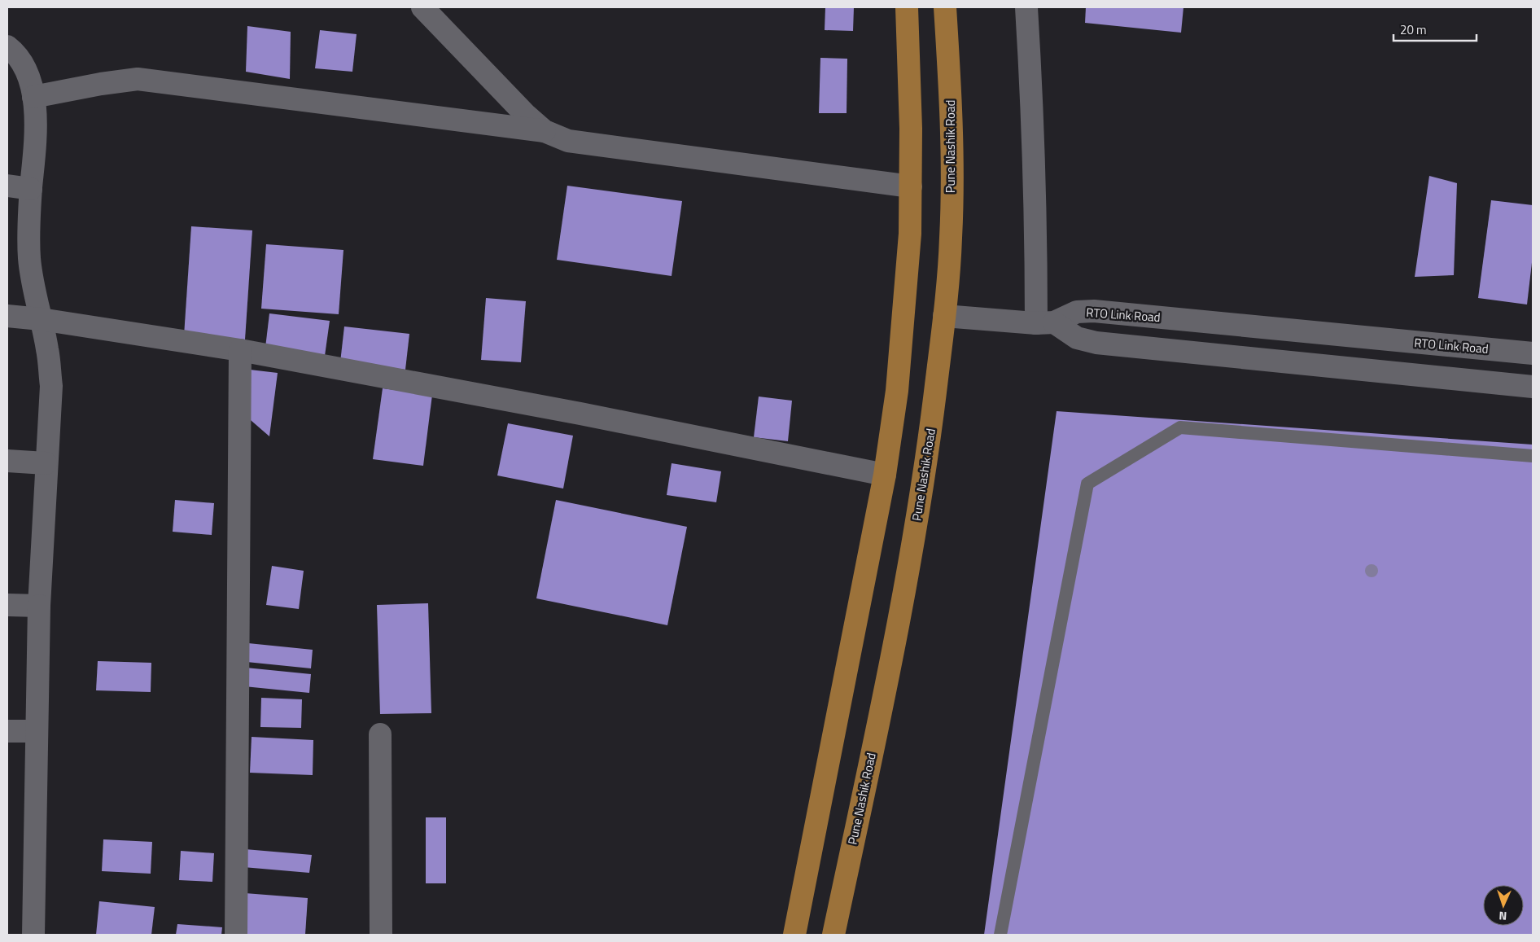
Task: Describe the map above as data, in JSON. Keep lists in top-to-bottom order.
{
  "streets": {
    "highway": ["Pune Nashik Road"],
    "street": ["RTO Link Road"]
  },
  "scale_bar": "20 m",
  "north": "bottom"
}
